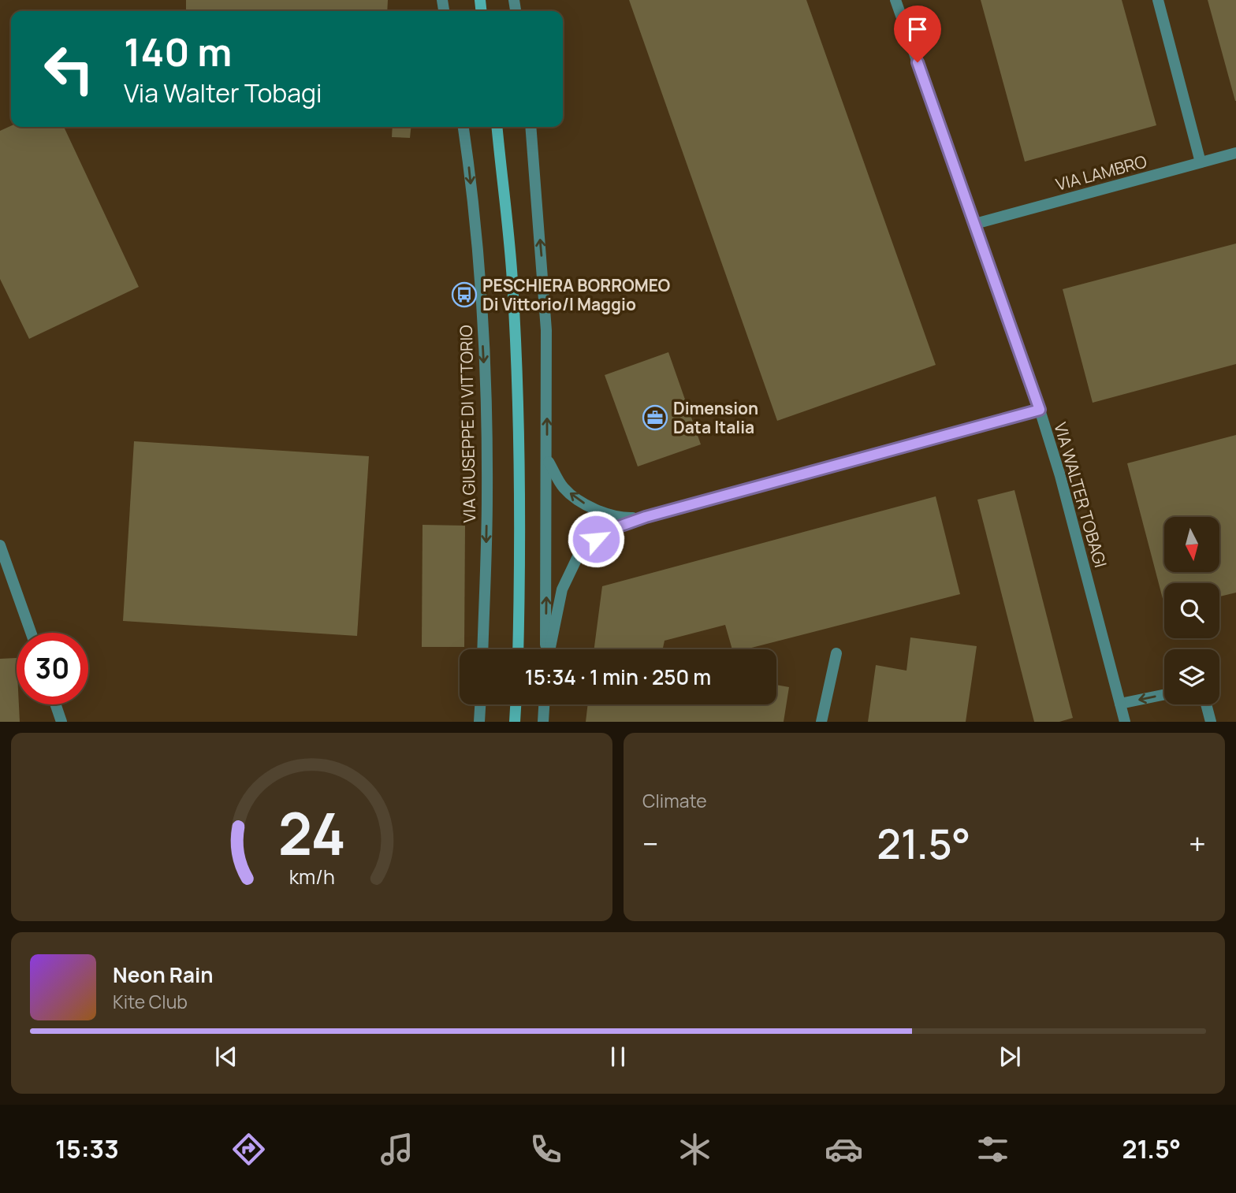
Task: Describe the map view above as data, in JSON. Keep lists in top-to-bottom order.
{
  "streets": {
    "street": ["VIA LAMBRO", "VIA GIUSEPPE DI VITTORIO", "VIA WALTER TOBAGI"]
  },
  "crossings": [
    ["VIA LAMBRO", "VIA WALTER TOBAGI"]
  ],
  "places": {
    "bus stop": ["PESCHIERA BORROMEO Di Vittorio/I Maggio"],
    "office": ["Dimension Data Italia"]
  },
  "north": "bottom",
  "page": {
    "turn": ["140 m", "Via Walter Tobagi"],
    "limit": "30",
    "trip": "15:34 · 1 min · 250 m",
    "tile": "Climate",
    "heat": ["−", "21.5°", "+"],
    "song": ["Neon Rain", "Kite Club"],
    "tabs": ["15:33", "21.5°"],
    "gauge": ["24", "km/h"]
  }
}
